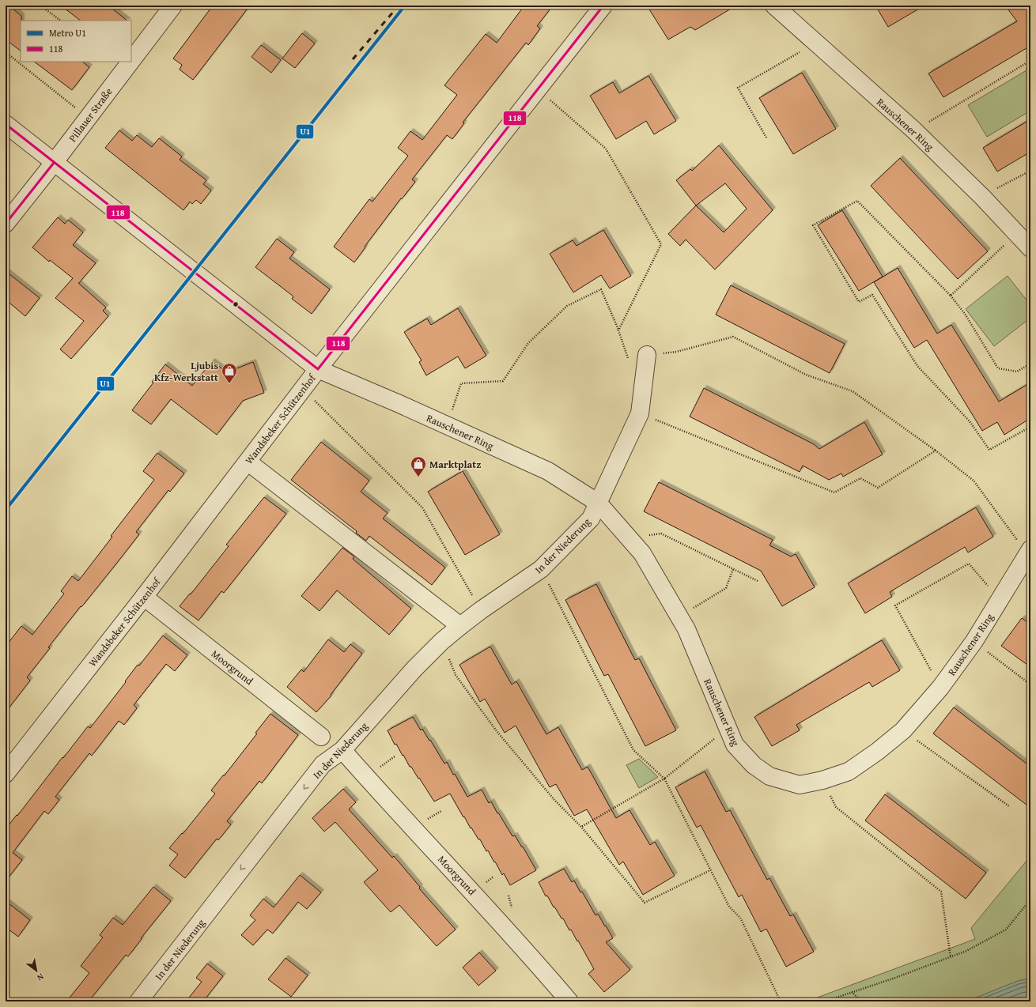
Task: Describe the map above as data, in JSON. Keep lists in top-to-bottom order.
{
  "streets": {
    "street": [
      "Pillauer Straße",
      "Rauschener Ring",
      "Wandsbeker Schützenhof",
      "In der Niederung",
      "Moorgrund"
    ]
  },
  "crossings": [
    ["Pillauer Straße", "Rauschener Ring"],
    ["Rauschener Ring", "Wandsbeker Schützenhof"],
    ["Rauschener Ring", "In der Niederung"],
    ["Wandsbeker Schützenhof", "Moorgrund"],
    ["In der Niederung", "Moorgrund"]
  ],
  "one_way": ["In der Niederung"],
  "places": {
    "shop": ["Ljubis Kfz-Werkstatt", "Marktplatz"]
  },
  "lines": ["metro line U1", "transit line 118"],
  "legend": ["Metro U1", "118"],
  "north": "bottom right"
}
